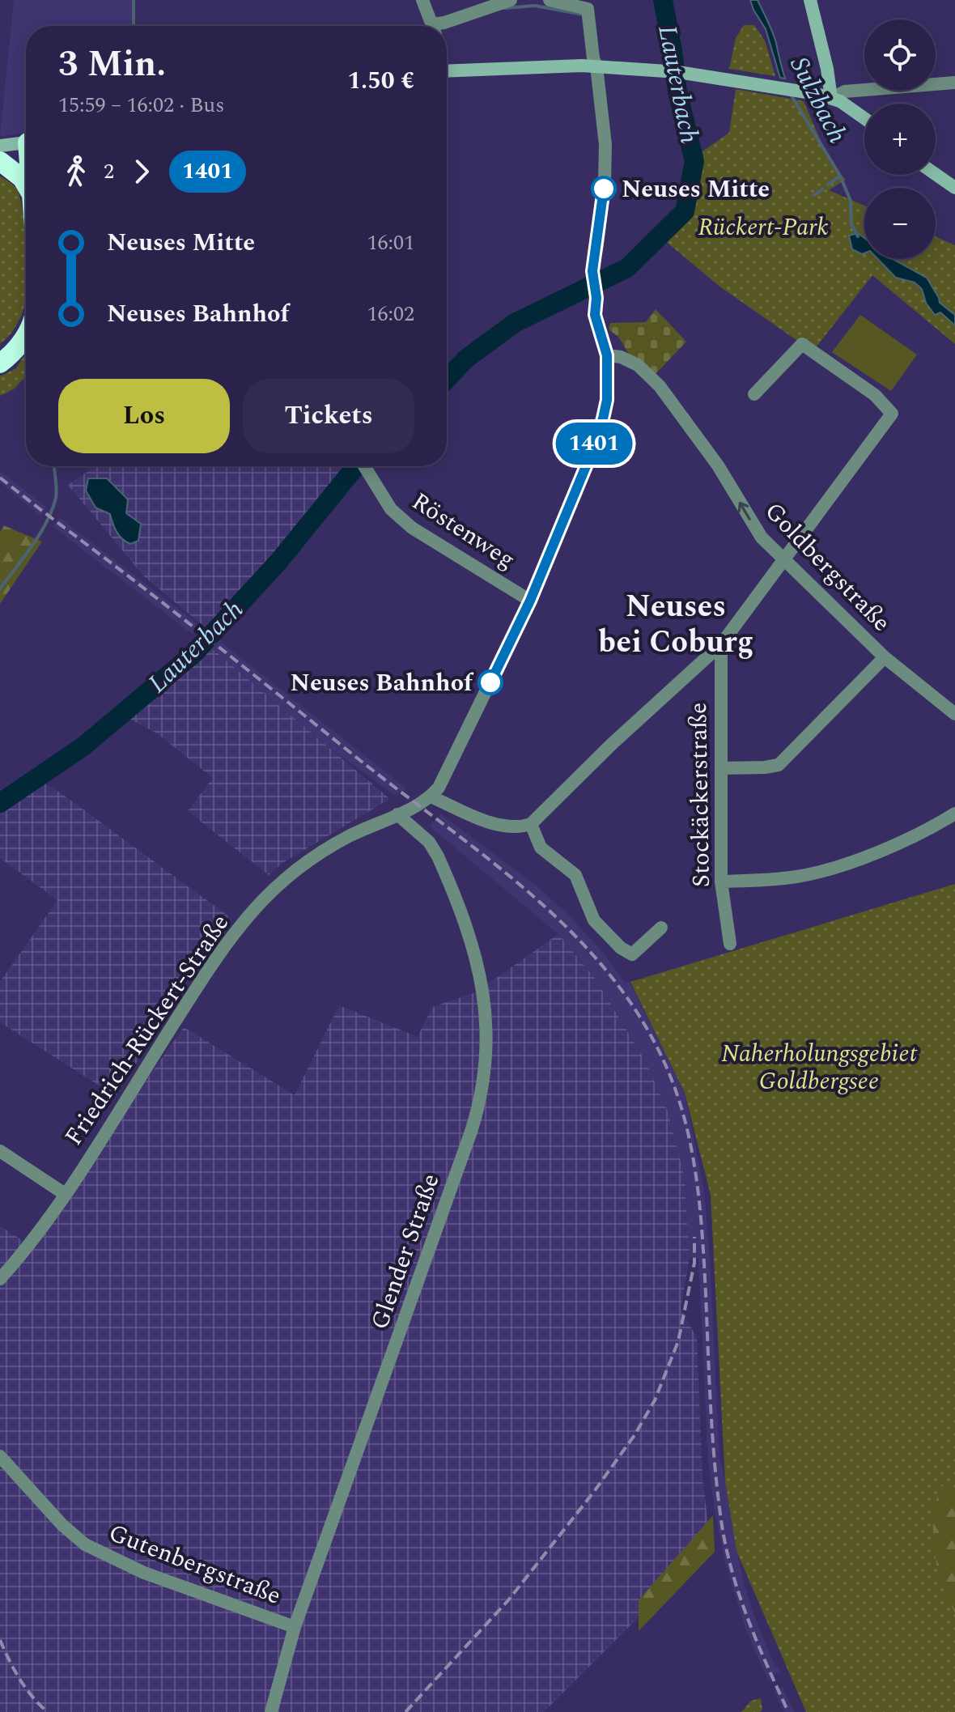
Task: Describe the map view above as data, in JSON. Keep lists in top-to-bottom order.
{
  "streets": {
    "street": [
      "Röstenweg",
      "Goldbergstraße",
      "Stockäckerstraße",
      "Friedrich-Rückert-Straße",
      "Glender Straße",
      "Gutenbergstraße"
    ]
  },
  "crossings": [
    ["Röstenweg", "Friedrich-Rückert-Straße"],
    ["Goldbergstraße", "Friedrich-Rückert-Straße"],
    ["Friedrich-Rückert-Straße", "Glender Straße"],
    ["Glender Straße", "Gutenbergstraße"]
  ],
  "one_way": ["Goldbergstraße"],
  "districts": ["Neuses bei Coburg"],
  "water": ["Lauterbach", "Sulzbach"],
  "parks": ["Rückert-Park", "Naherholungsgebiet Goldbergsee"],
  "places": ["Neuses Mitte", "Neuses Bahnhof"],
  "lines": ["bus line 1401"],
  "page": {
    "on_map": "1401",
    "map_buttons": ["+", "−"],
    "heading": ["3 Min.", "15:59 – 16:02 · Bus", "1.50 €"],
    "legs": ["2", "1401"],
    "list": [
      {
        "name": "Neuses Mitte",
        "value": "16:01"
      },
      {
        "name": "Neuses Bahnhof",
        "value": "16:02"
      }
    ],
    "buttons": ["Los", "Tickets"]
  }
}
